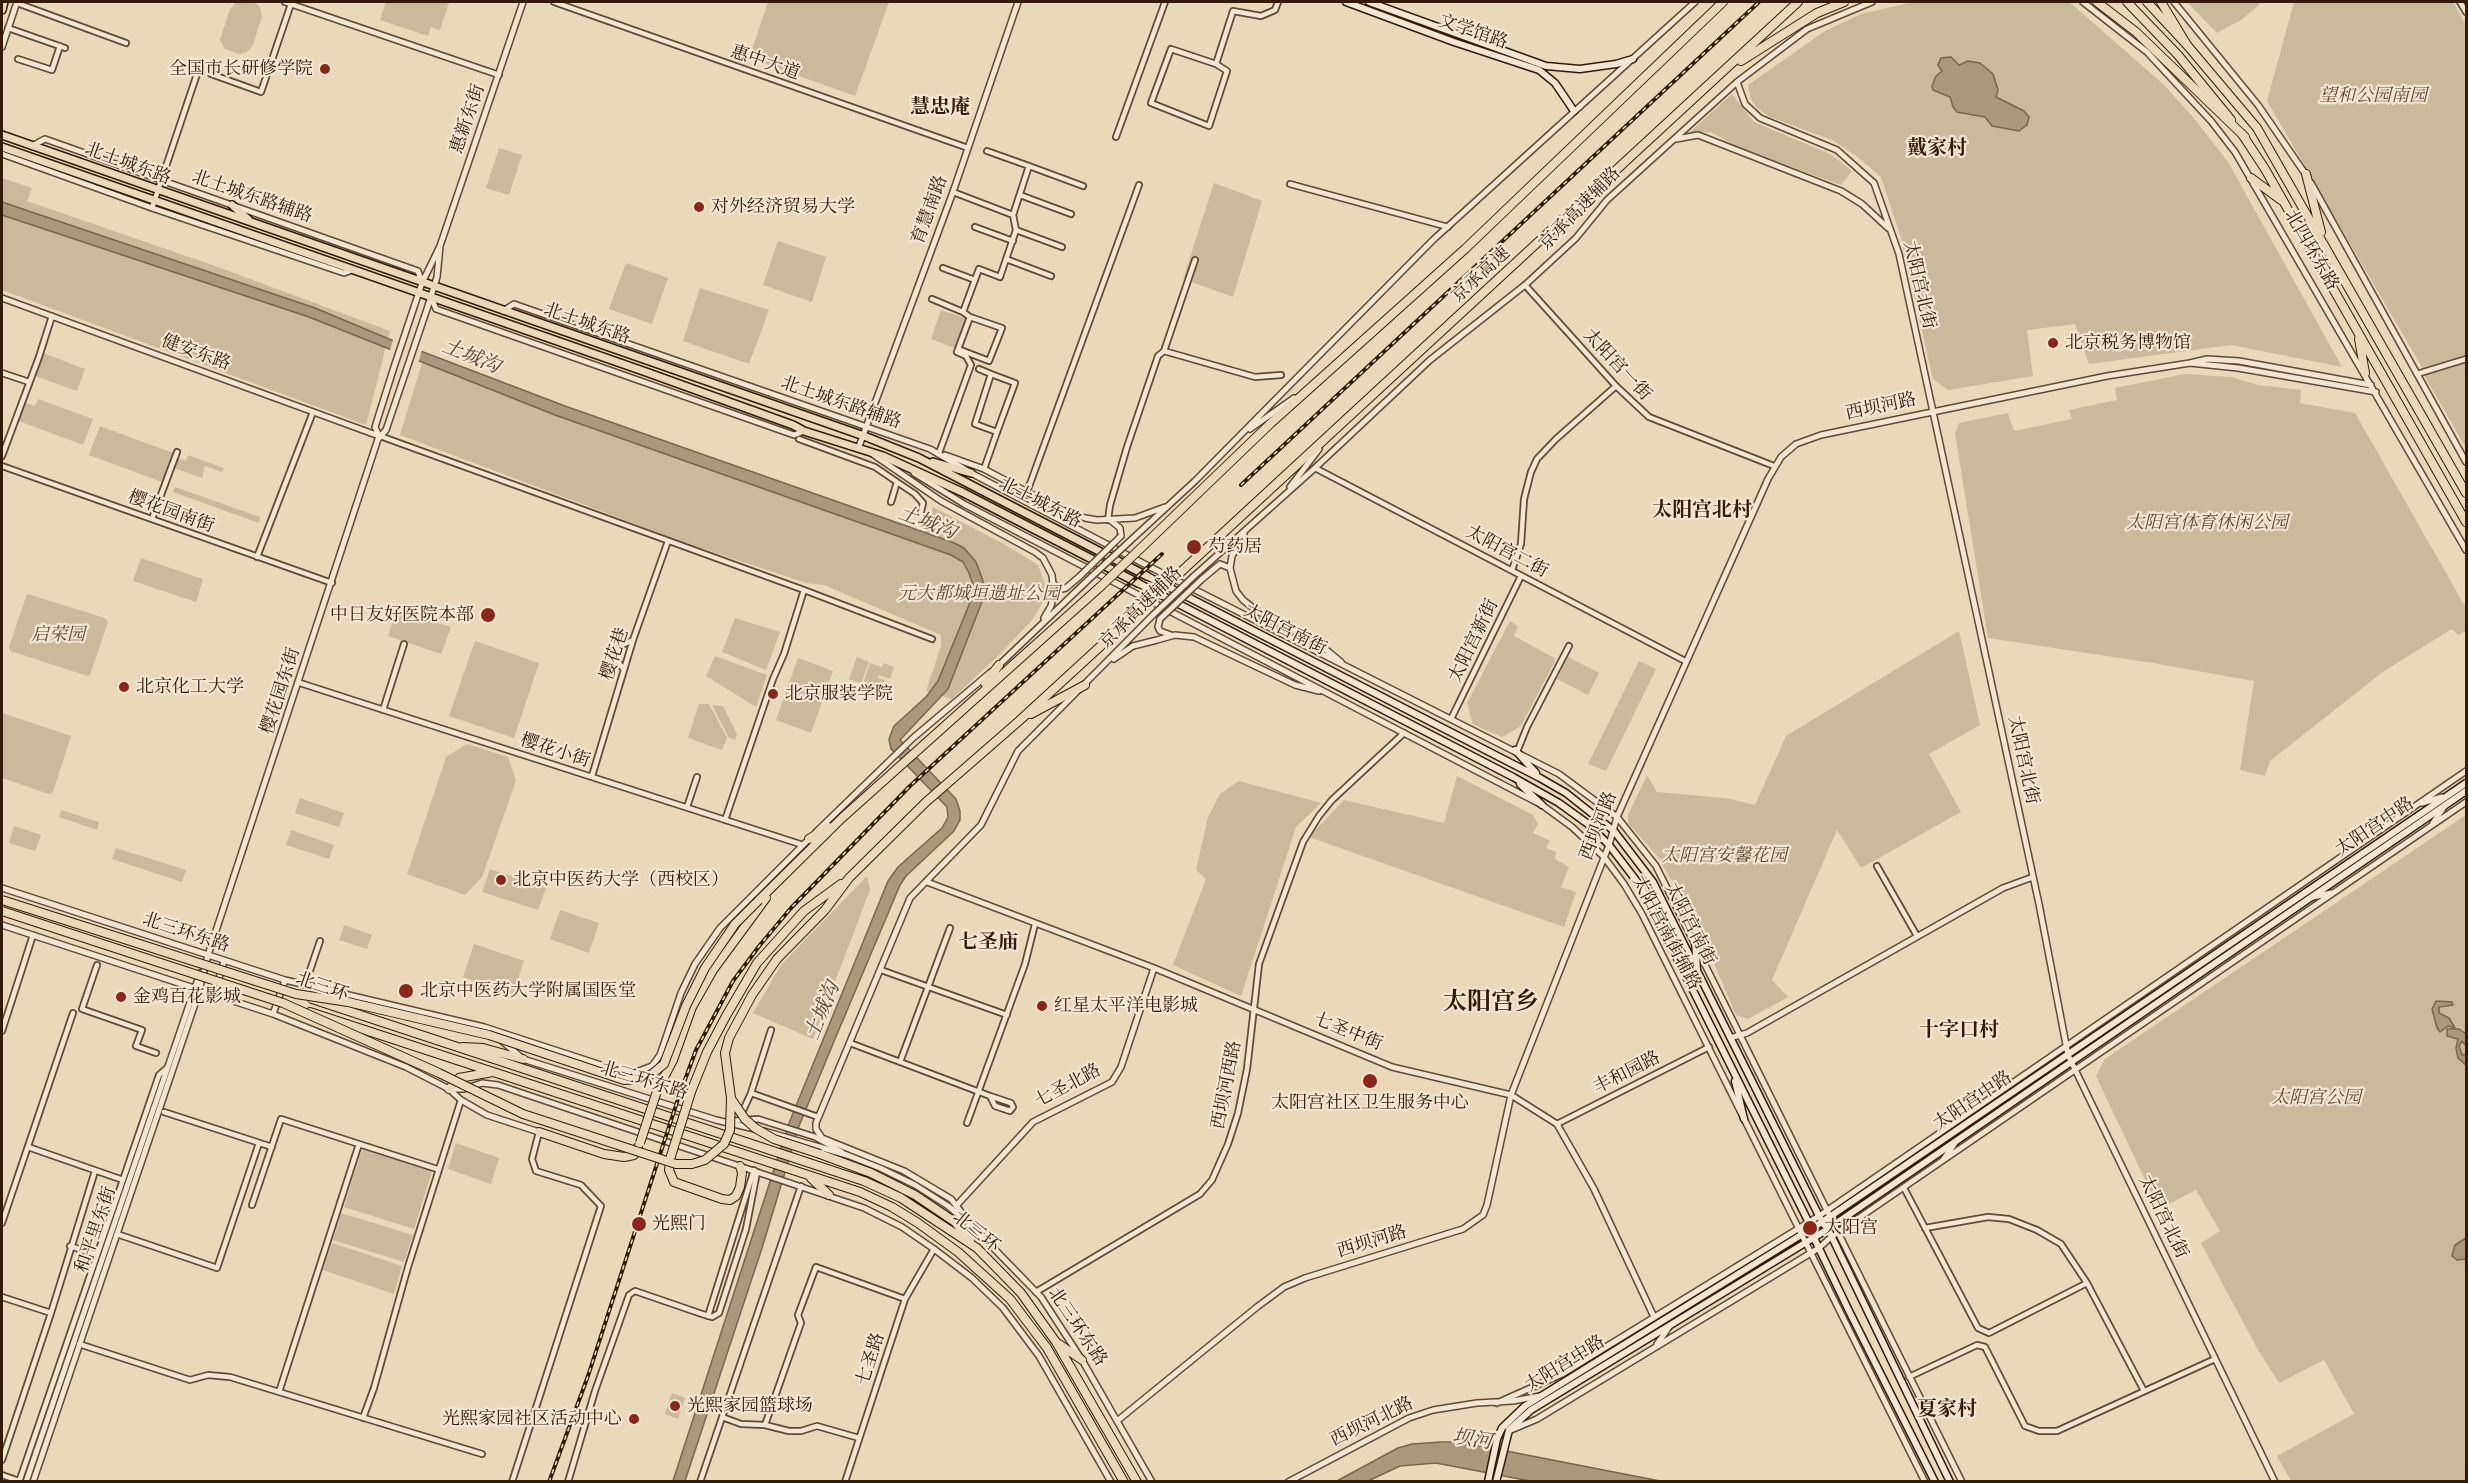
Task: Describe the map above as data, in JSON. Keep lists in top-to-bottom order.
{
  "streets": {
    "highway": [
      "北四环东路",
      "京承高速",
      "北三环东路",
      "北三环"
    ],
    "main road": [
      "文学馆路",
      "北土城东路",
      "太阳宫南街",
      "太阳宫中路"
    ],
    "street": [
      "惠中大道",
      "惠新东街",
      "北土城东路辅路",
      "京承高速辅路",
      "育慧南路",
      "太阳宫北街",
      "健安东路",
      "太阳宫一街",
      "西坝河路",
      "樱花园南街",
      "太阳宫二街",
      "太阳宫新街",
      "樱花巷",
      "樱花园东街",
      "樱花小街",
      "太阳宫南街辅路",
      "七圣中街",
      "丰和园路",
      "西坝河西路",
      "七圣北路",
      "和平里东街",
      "七圣路",
      "西坝河北路"
    ]
  },
  "crossings": [
    ["惠中大道", "育慧南路"],
    ["惠新东街", "北土城东路"],
    ["惠新东街", "北土城东路辅路"],
    ["惠新东街", "樱花园东街"],
    ["北土城东路", "北土城东路辅路"],
    ["北土城东路", "育慧南路"],
    ["北土城东路", "太阳宫南街"],
    ["北土城东路", "樱花园东街"],
    ["北土城东路辅路", "育慧南路"],
    ["京承高速辅路", "太阳宫北街"],
    ["京承高速辅路", "太阳宫一街"],
    ["京承高速辅路", "太阳宫二街"],
    ["京承高速辅路", "七圣中街"],
    ["北四环东路", "西坝河路"],
    ["太阳宫北街", "西坝河路"],
    ["太阳宫北街", "太阳宫中路"],
    ["健安东路", "樱花园东街"],
    ["太阳宫一街", "西坝河路"],
    ["西坝河路", "太阳宫二街"],
    ["西坝河路", "太阳宫南街"],
    ["西坝河路", "北三环东路"],
    ["西坝河路", "太阳宫南街辅路"],
    ["西坝河路", "七圣中街"],
    ["樱花园南街", "樱花园东街"],
    ["太阳宫二街", "太阳宫新街"],
    ["太阳宫南街", "太阳宫中路"],
    ["樱花巷", "樱花小街"],
    ["樱花园东街", "樱花小街"],
    ["樱花园东街", "北三环东路"],
    ["樱花园东街", "和平里东街"],
    ["太阳宫中路", "太阳宫南街辅路"],
    ["太阳宫中路", "七圣中街"],
    ["太阳宫中路", "西坝河北路"],
    ["北三环东路", "北三环"],
    ["北三环东路", "西坝河西路"],
    ["太阳宫南街辅路", "丰和园路"],
    ["太阳宫南街辅路", "西坝河西路"],
    ["七圣中街", "丰和园路"],
    ["七圣中街", "西坝河西路"],
    ["七圣中街", "七圣北路"]
  ],
  "districts": [
    "慧忠庵",
    "戴家村",
    "太阳宫北村",
    "七圣庙",
    "太阳宫乡",
    "十字口村",
    "夏家村"
  ],
  "water": ["土城沟", "坝河"],
  "parks": [
    "望和公园南园",
    "太阳宫体育休闲公园",
    "元大都城垣遗址公园",
    "启荣园",
    "太阳宫安馨花园",
    "太阳宫公园"
  ],
  "places": [
    "全国市长研修学院",
    "对外经济贸易大学",
    "北京税务博物馆",
    "芍药居",
    "中日友好医院本部",
    "北京化工大学",
    "北京服装学院",
    "北京中医药大学（西校区）",
    "北京中医药大学附属国医堂",
    "金鸡百花影城",
    "红星太平洋电影城",
    "太阳宫社区卫生服务中心",
    "光熙门",
    "太阳宫",
    "光熙家园篮球场",
    "光熙家园社区活动中心"
  ]
}
